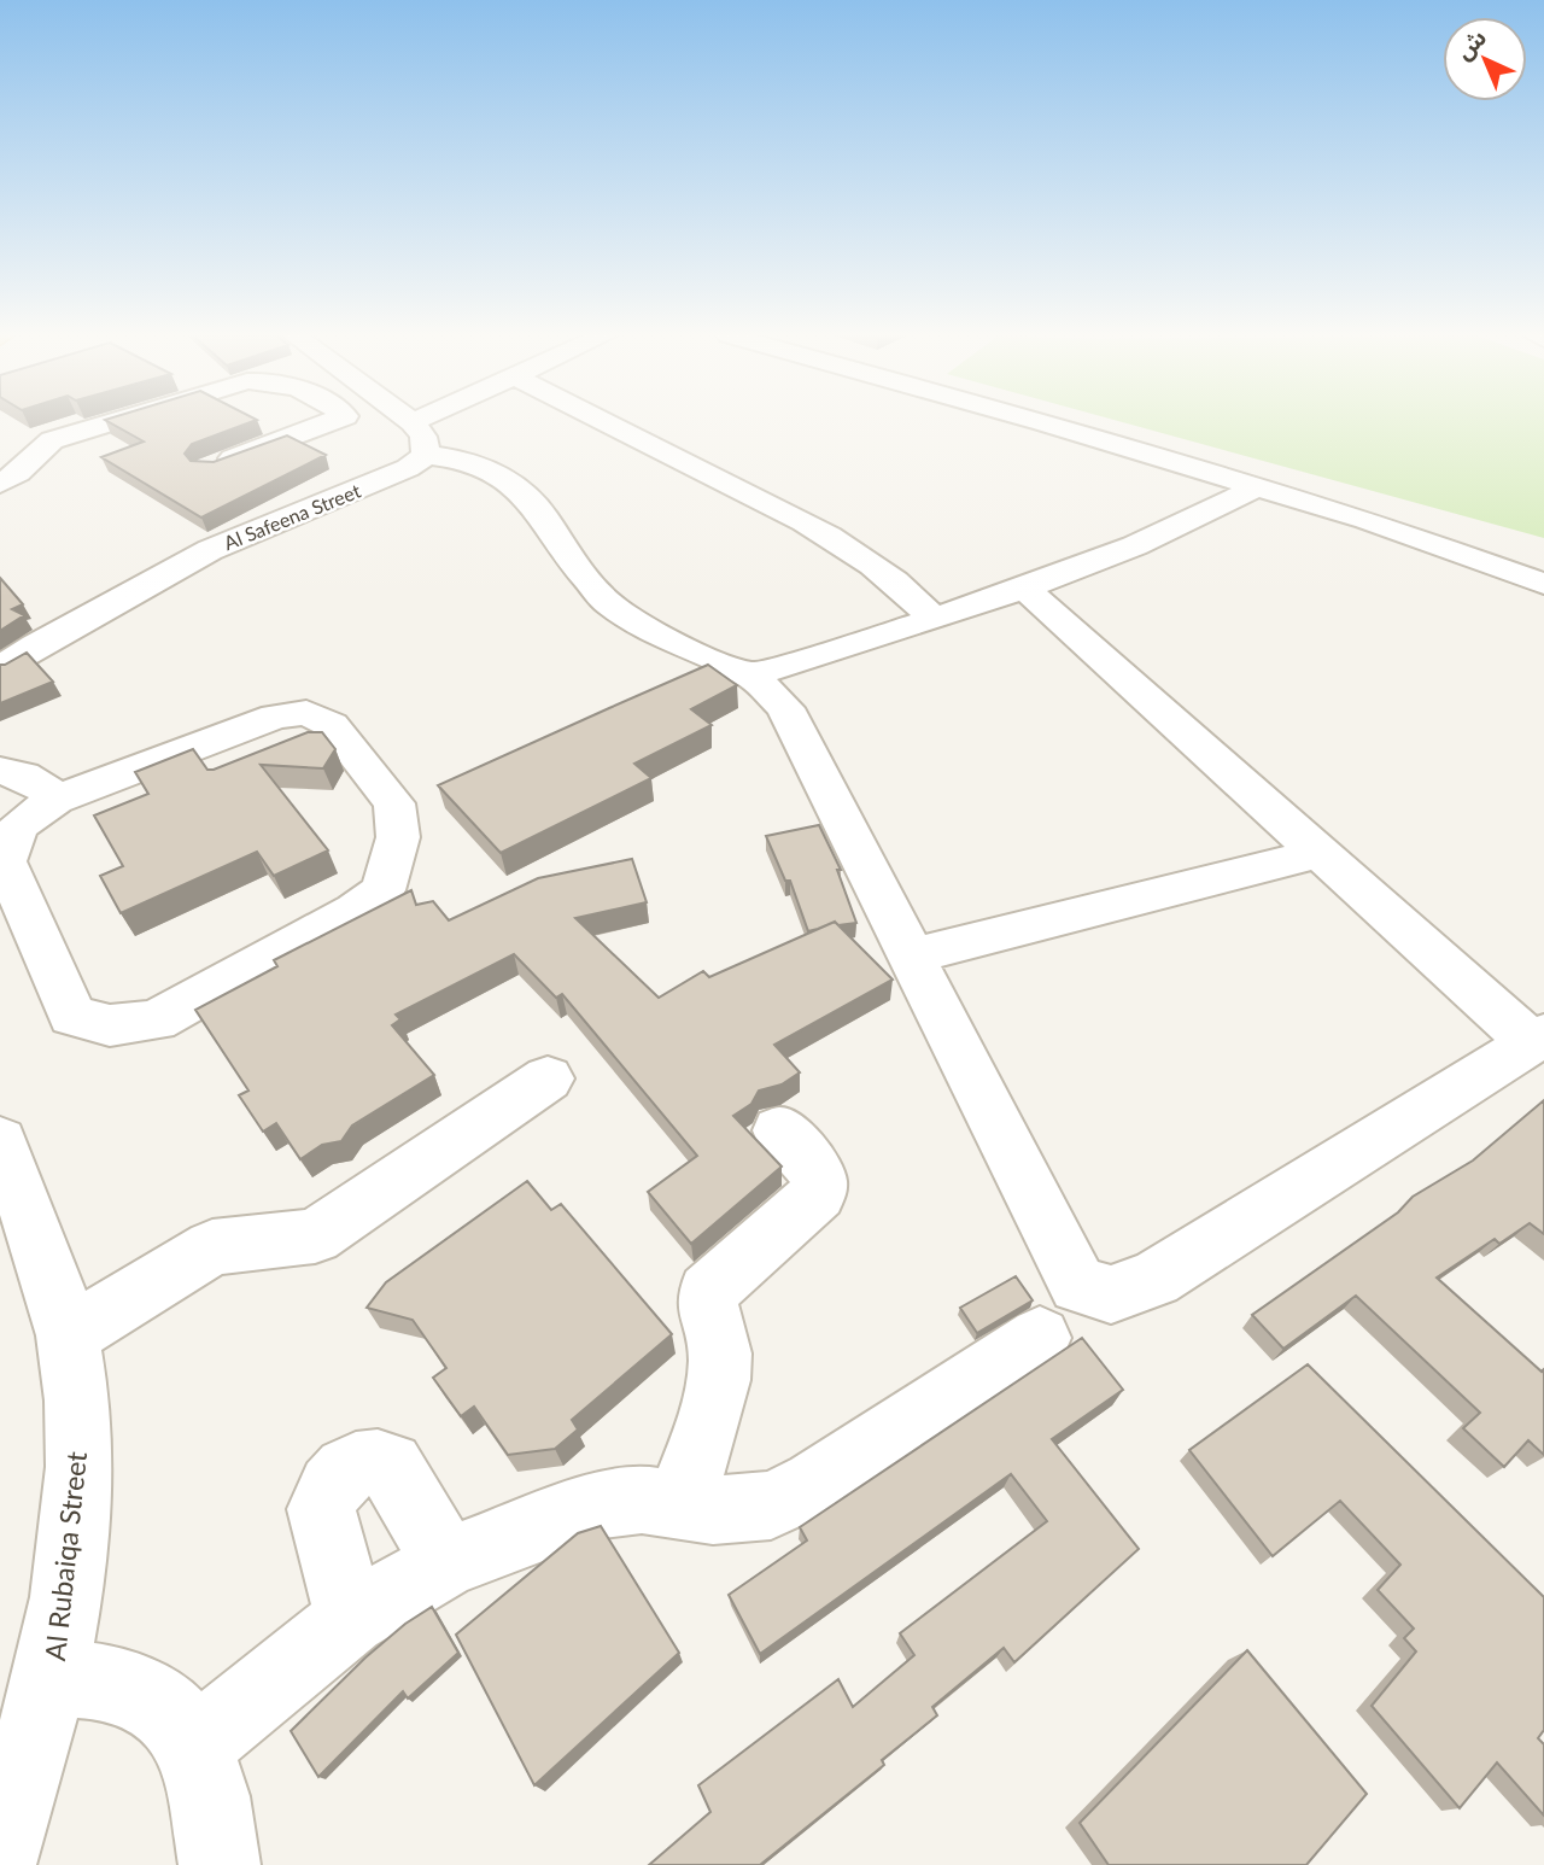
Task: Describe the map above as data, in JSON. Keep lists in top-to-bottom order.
{
  "streets": {
    "street": ["Al Safeena Street", "Al Rubaiqa Street"]
  },
  "north": "top left"
}
